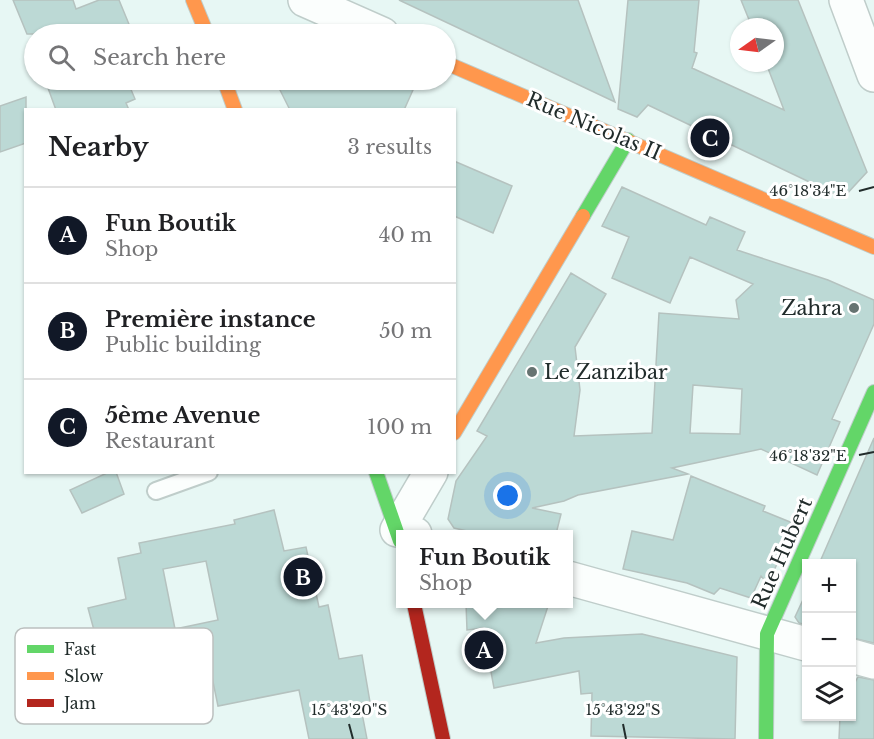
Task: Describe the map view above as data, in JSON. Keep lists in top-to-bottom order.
{
  "streets": {
    "street": ["Rue Nicolas II", "Rue Hubert"]
  },
  "places": ["Zahra", "Le Zanzibar"],
  "legend": ["Fast", "Slow", "Jam"],
  "north": "left",
  "page": {
    "search": "Search here",
    "heading": ["Nearby", "3 results"],
    "pins": ["C", "B", "A"],
    "list": [
      {
        "mark": "A",
        "name": "Fun Boutik",
        "note": "Shop",
        "value": "40 m"
      },
      {
        "mark": "B",
        "name": "Première instance",
        "note": "Public building",
        "value": "50 m"
      },
      {
        "mark": "C",
        "name": "5ème Avenue",
        "note": "Restaurant",
        "value": "100 m"
      }
    ],
    "popup": ["Fun Boutik", "Shop"],
    "map_buttons": ["+", "−"]
  },
  "coordinates": [
    "46°18'34\"E",
    "46°18'32\"E",
    "15°43'20\"S",
    "15°43'22\"S"
  ]
}
